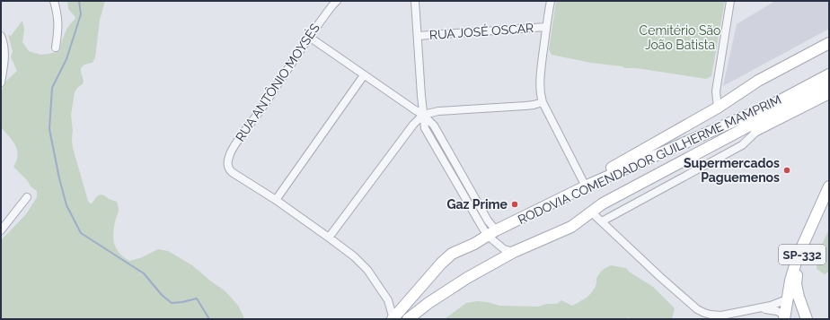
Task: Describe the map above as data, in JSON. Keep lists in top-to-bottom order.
{
  "streets": {
    "main road": ["RODOVIA COMENDADOR GUILHERME MAMPRIM", "SP-332"],
    "street": ["RUA JOSÉ OSCAR", "RUA ANTÔNIO MOYSÉS"]
  },
  "parks": ["Cemitério São João Batista"],
  "places": ["Supermercados Paguemenos", "Gaz Prime"]
}
